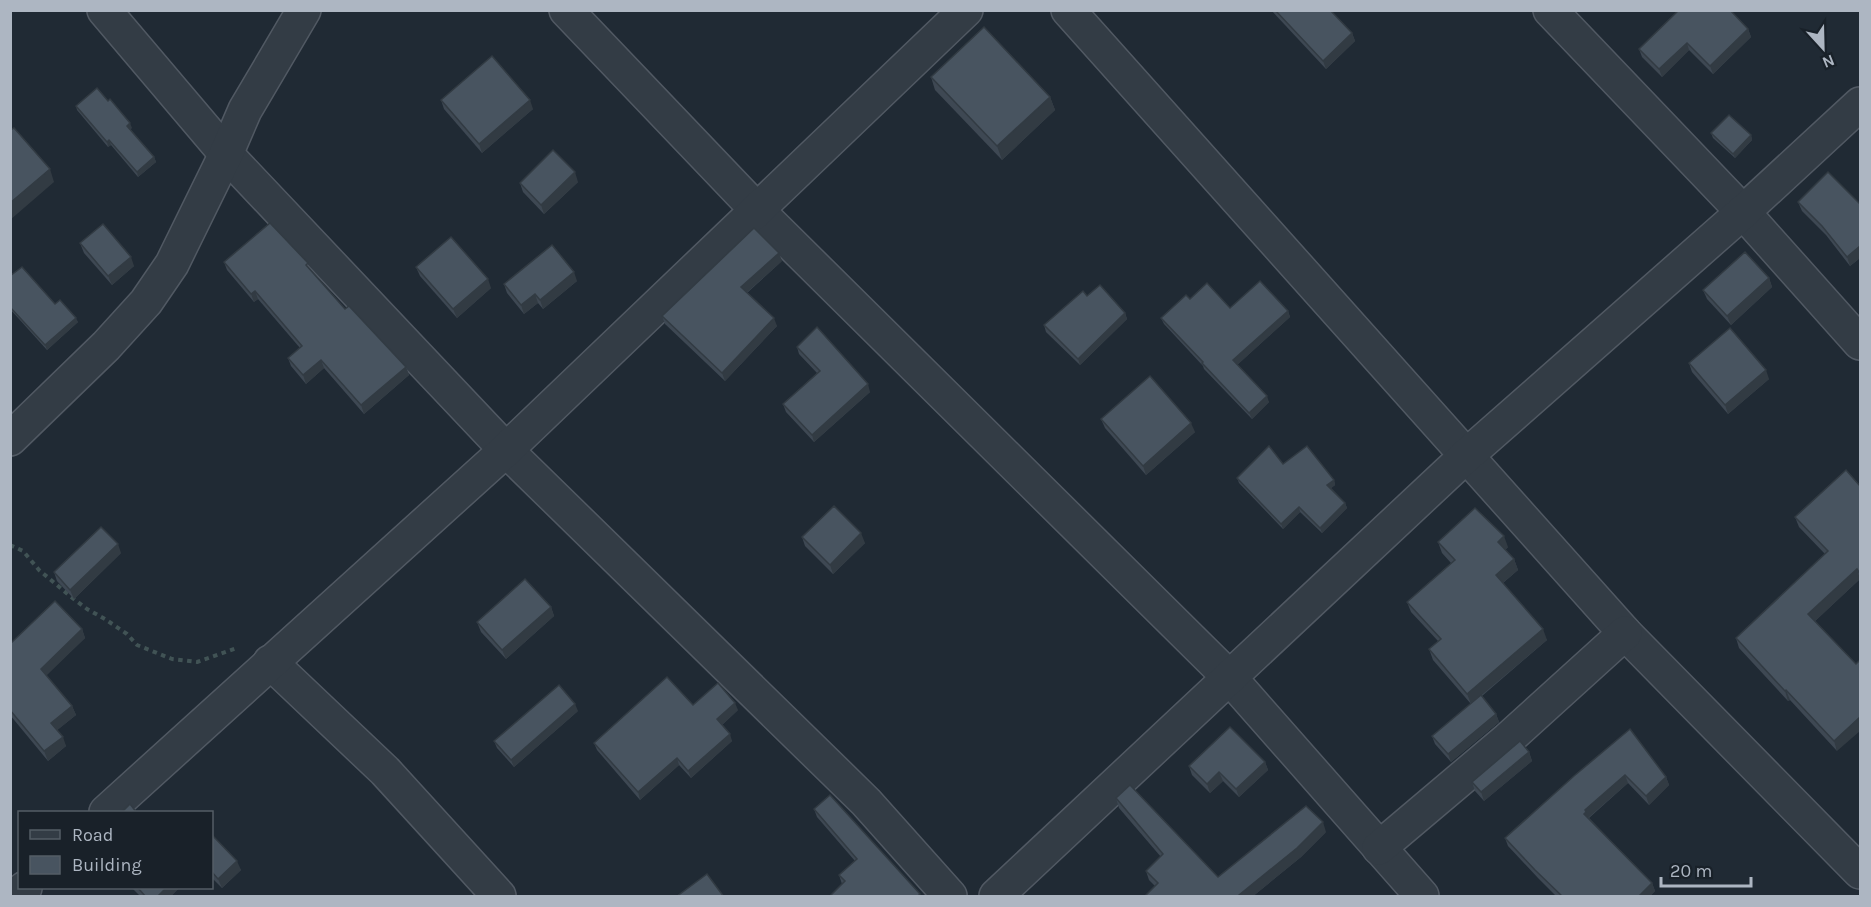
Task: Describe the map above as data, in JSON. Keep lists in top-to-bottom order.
{
  "legend": ["Road", "Building"],
  "scale_bar": "20 m",
  "north": "bottom"
}
